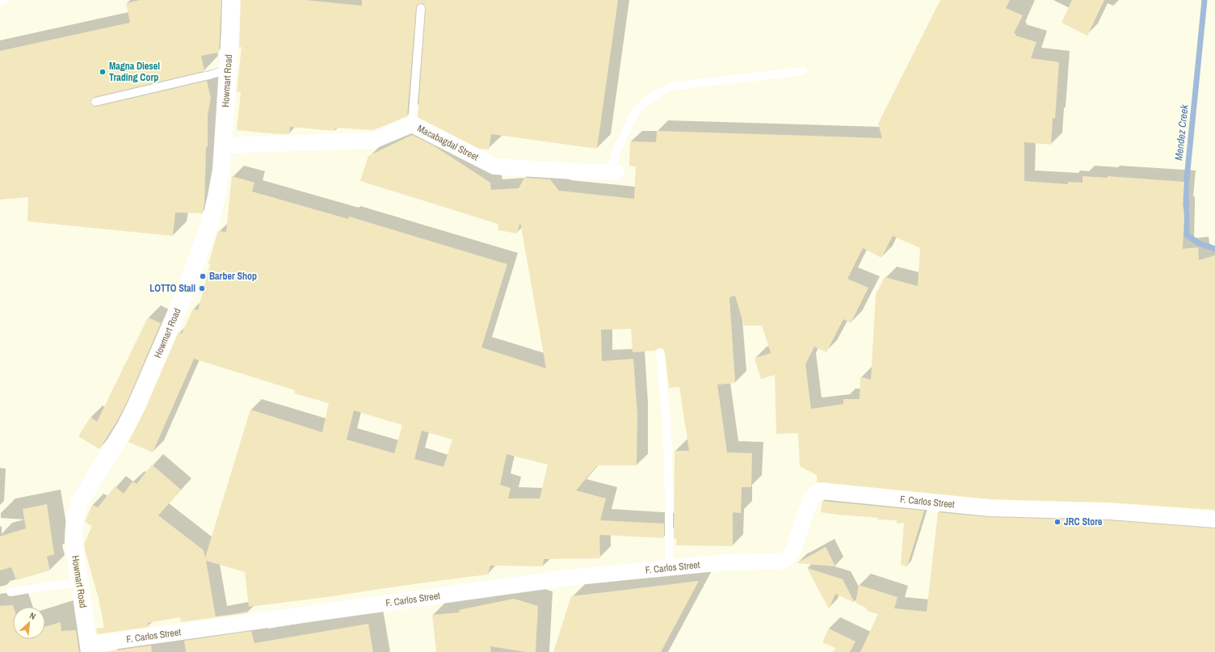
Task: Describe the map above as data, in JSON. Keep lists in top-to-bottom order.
{
  "streets": {
    "street": ["Howmart Road", "Macabagdal Street", "F. Carlos Street"]
  },
  "crossings": [
    ["Howmart Road", "Macabagdal Street"],
    ["Howmart Road", "F. Carlos Street"]
  ],
  "water": ["Mendez Creek"],
  "places": [
    "Magna Diesel Trading Corp",
    "Barber Shop",
    "LOTTO Stall",
    "JRC Store"
  ],
  "north": "top right"
}
